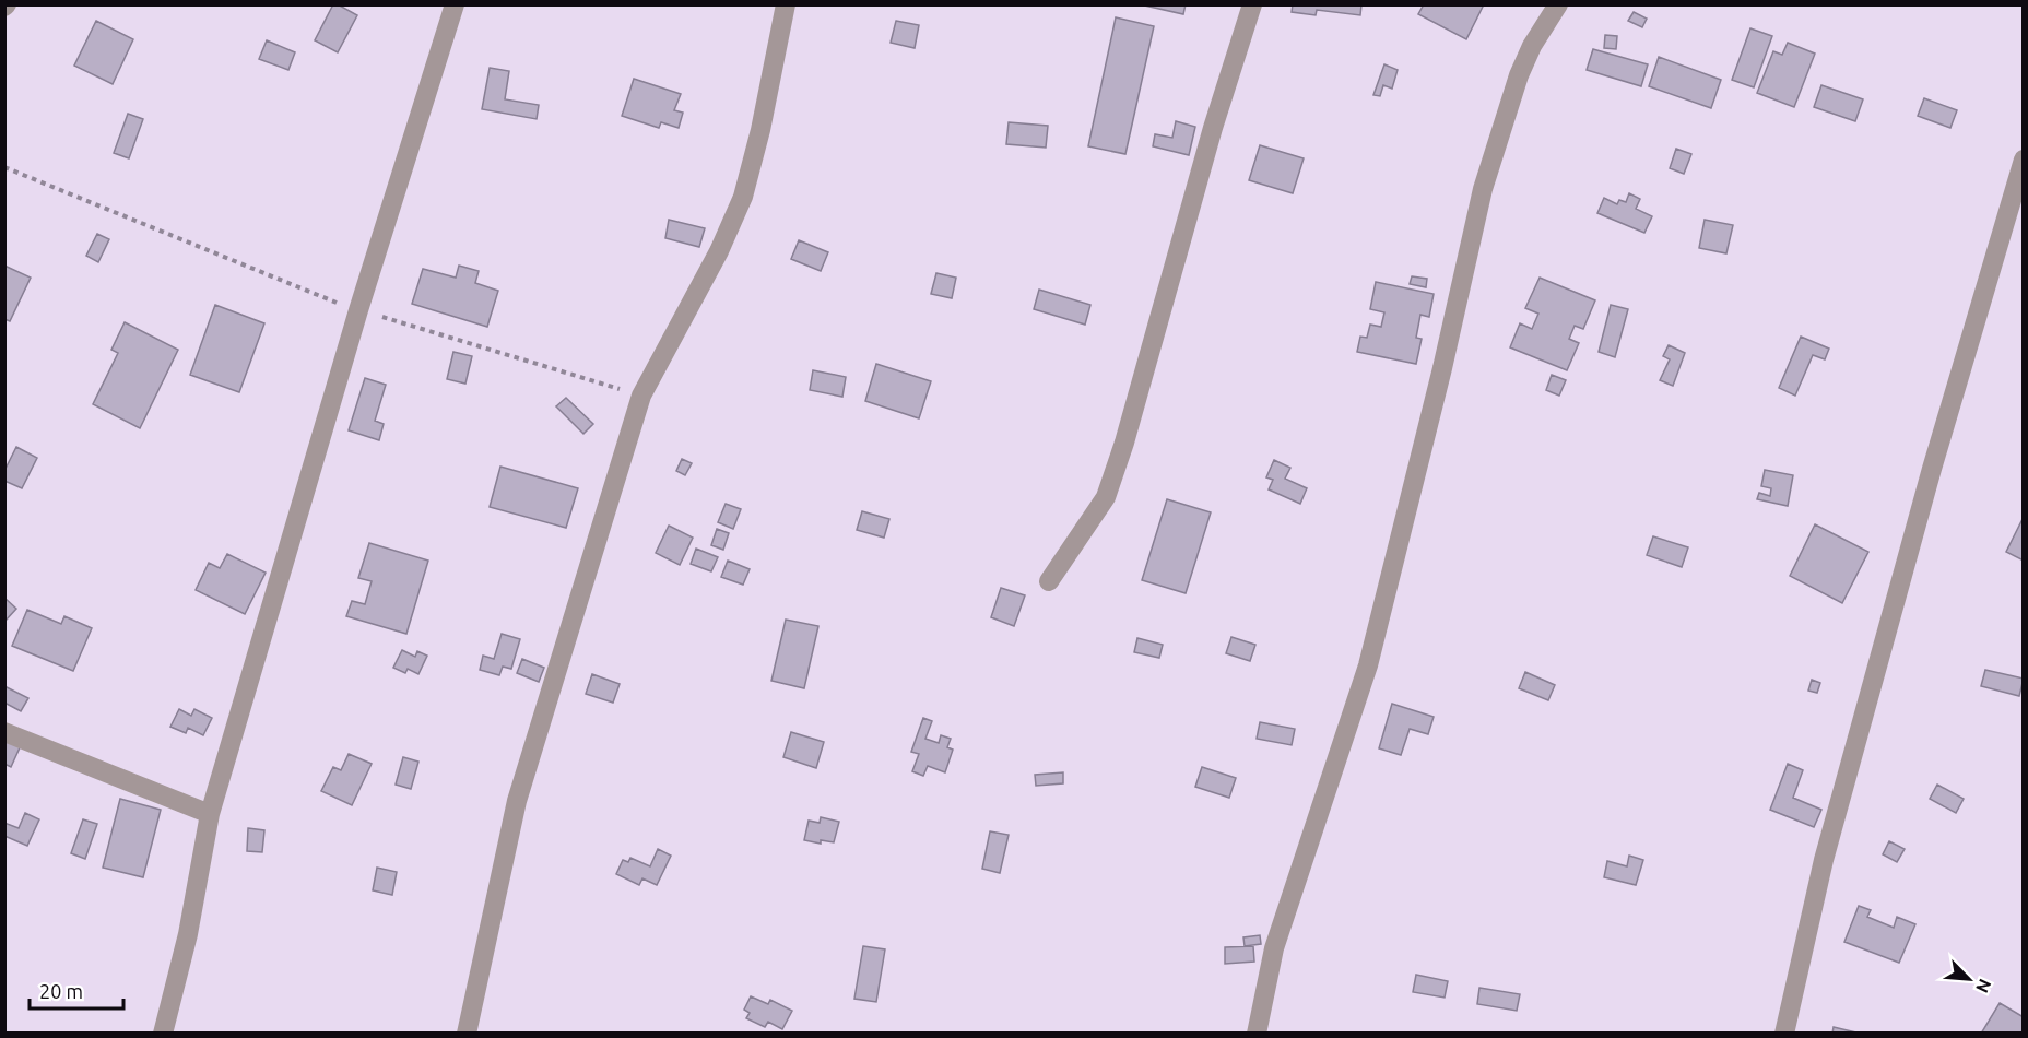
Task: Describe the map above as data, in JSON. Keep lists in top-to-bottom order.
{
  "scale_bar": "20 m",
  "north": "bottom right"
}
